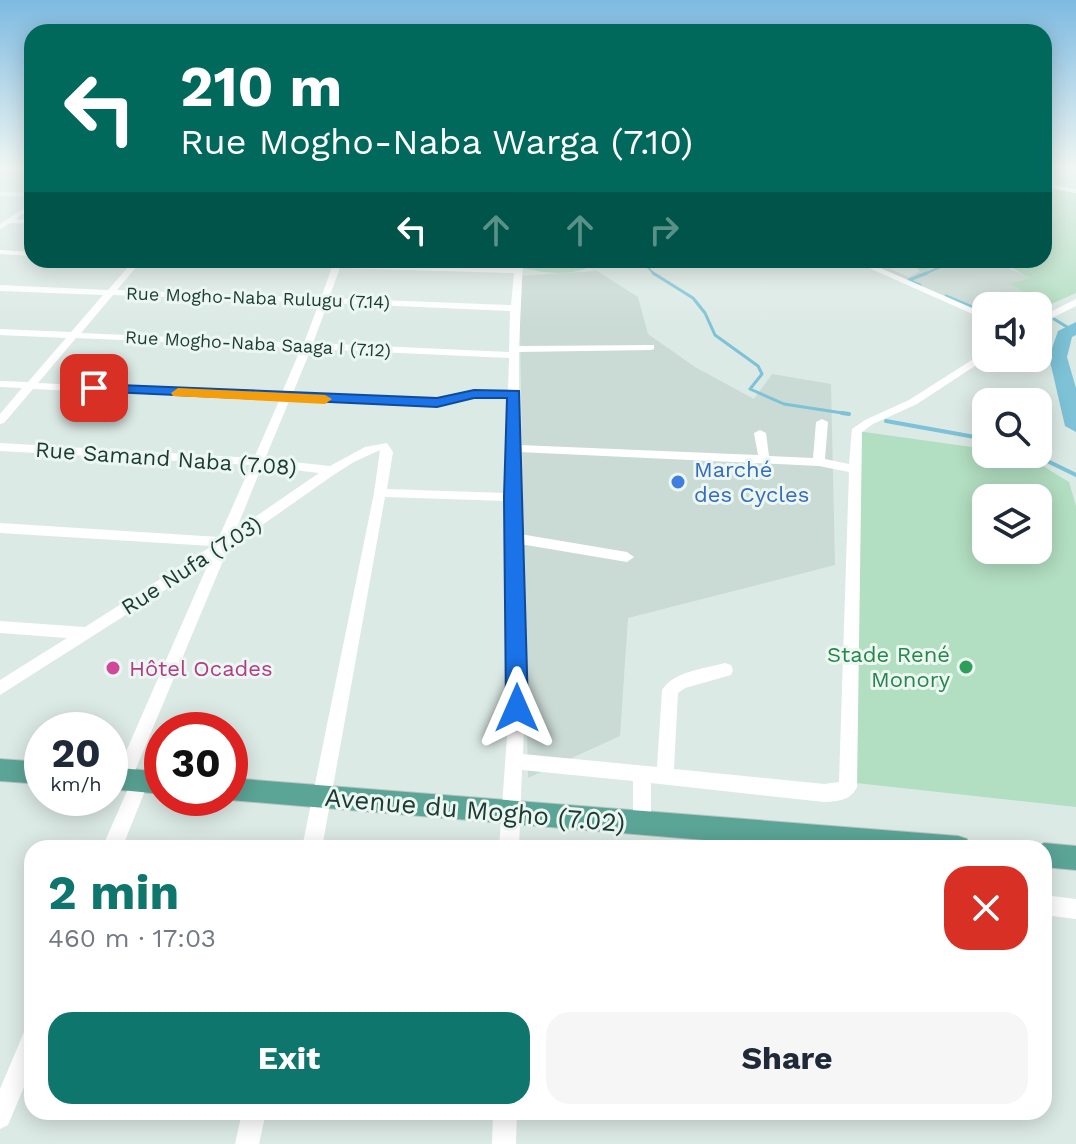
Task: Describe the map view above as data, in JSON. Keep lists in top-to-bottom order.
{
  "streets": {
    "main road": ["Avenue du Mogho (7.02)"],
    "street": [
      "Rue Mogho-Naba Rulugu (7.14)",
      "Rue Mogho-Naba Saaga I (7.12)",
      "Rue Samand Naba (7.08)",
      "Rue Nufa (7.03)"
    ]
  },
  "crossings": [
    ["Rue Samand Naba (7.08)", "Rue Nufa (7.03)"]
  ],
  "places": ["Marché des Cycles", "Stade René Monory", "Hôtel Ocades"],
  "page": {
    "turn": ["210 m", "Rue Mogho-Naba Warga (7.10)"],
    "speed": "20 km/h",
    "limit": "30",
    "heading": ["2 min", "460 m · 17:03"],
    "buttons": ["Exit", "Share"]
  }
}
